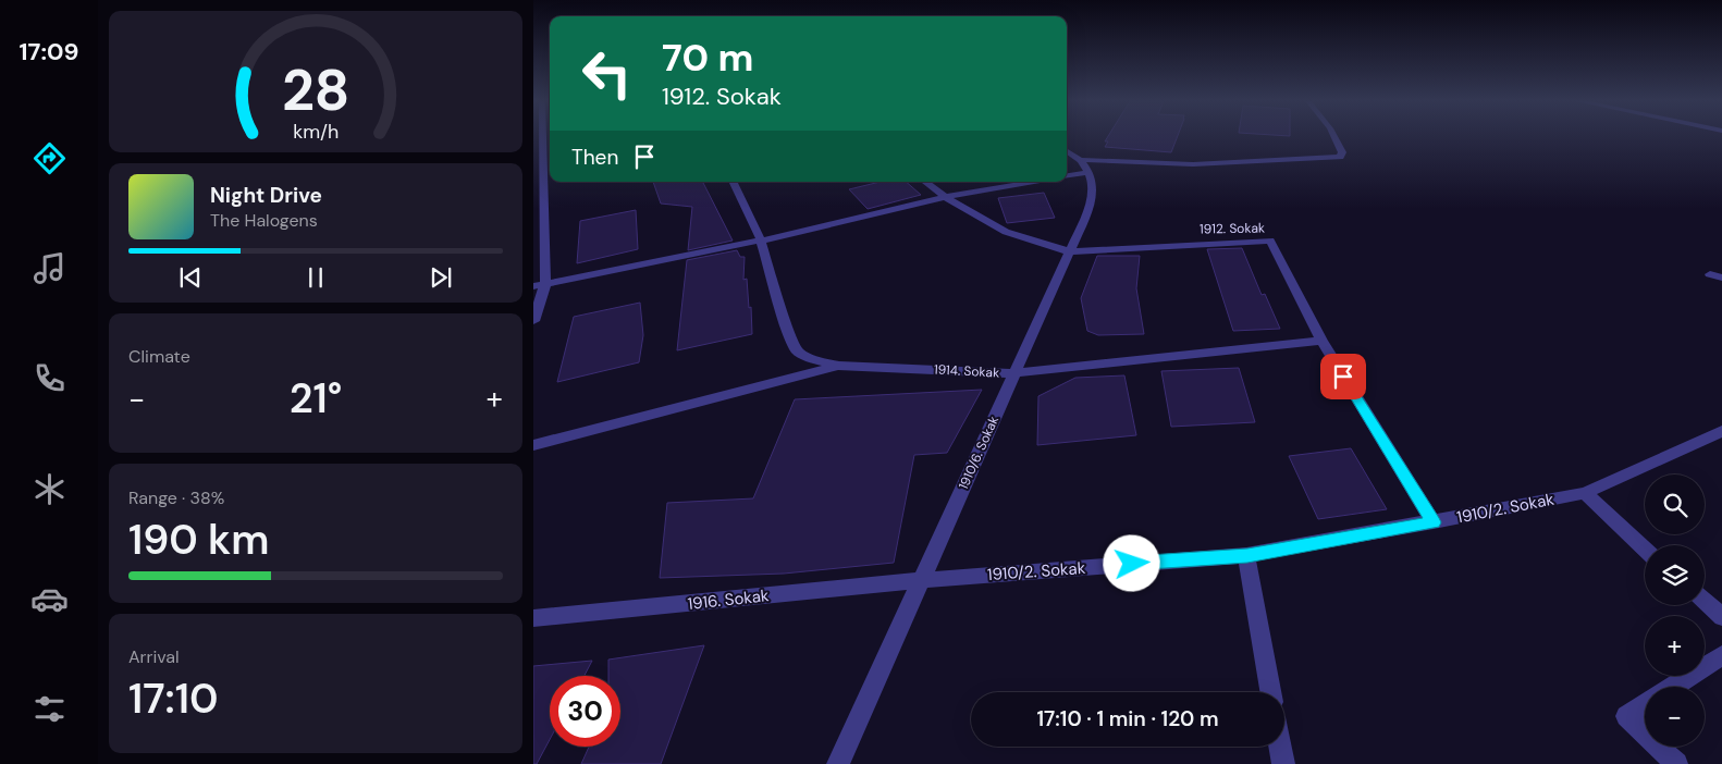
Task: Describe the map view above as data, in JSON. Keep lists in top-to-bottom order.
{
  "streets": {
    "street": [
      "1912. Sokak",
      "1914. Sokak",
      "1910/6. Sokak",
      "1910/2. Sokak",
      "1916. Sokak"
    ]
  },
  "crossings": [
    ["1912. Sokak", "1914. Sokak"],
    ["1912. Sokak", "1910/6. Sokak"],
    ["1912. Sokak", "1910/2. Sokak"],
    ["1914. Sokak", "1910/6. Sokak"],
    ["1910/6. Sokak", "1910/2. Sokak"],
    ["1910/6. Sokak", "1916. Sokak"],
    ["1910/2. Sokak", "1916. Sokak"]
  ],
  "page": {
    "tabs": "17:09",
    "turn": ["70 m", "1912. Sokak"],
    "then": "Then",
    "song": ["Night Drive", "The Halogens"],
    "tile": [
      "Climate",
      ["Range · 38%", "190 km"],
      ["Arrival", "17:10"]
    ],
    "heat": ["−", "21°", "+"],
    "map_buttons": ["+", "−"],
    "limit": "30",
    "trip": "17:10 · 1 min · 120 m",
    "gauge": ["28", "km/h"]
  }
}
